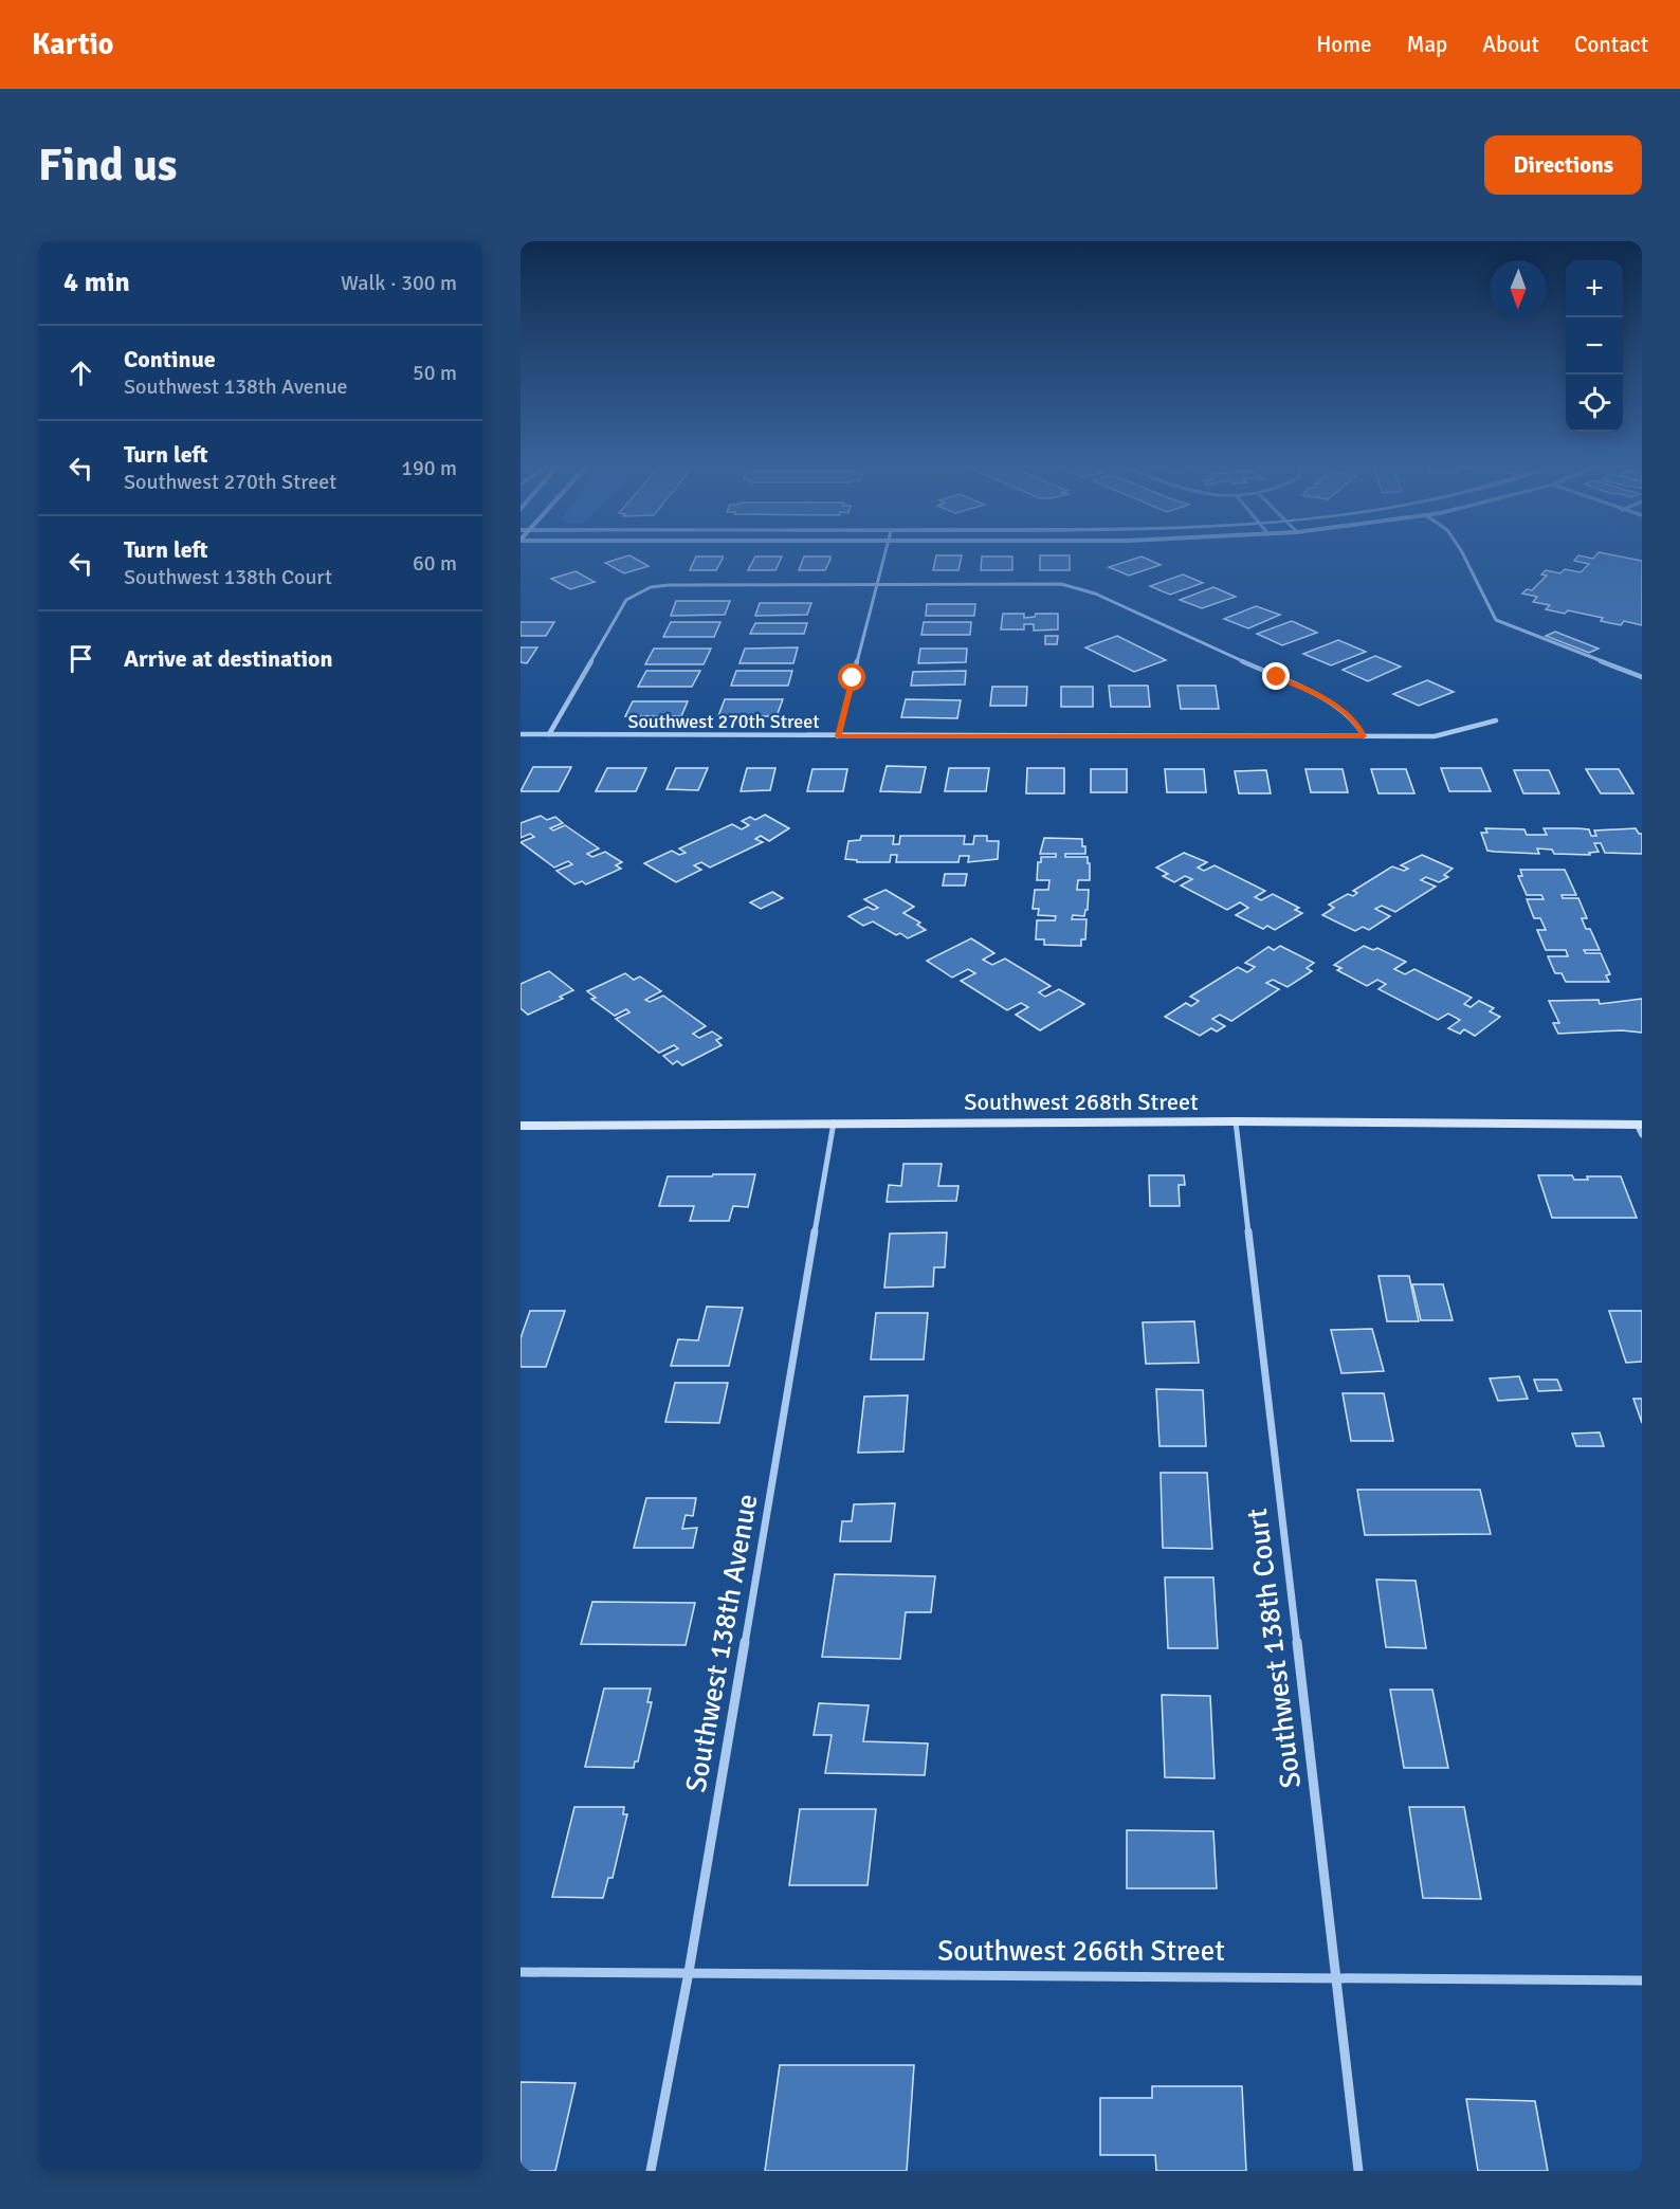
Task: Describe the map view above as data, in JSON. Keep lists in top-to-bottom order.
{
  "streets": {
    "main road": ["Southwest 268th Street"],
    "street": [
      "Southwest 270th Street",
      "Southwest 138th Avenue",
      "Southwest 138th Court",
      "Southwest 266th Street"
    ]
  },
  "crossings": [
    ["Southwest 268th Street", "Southwest 138th Avenue"],
    ["Southwest 268th Street", "Southwest 138th Court"],
    ["Southwest 138th Avenue", "Southwest 266th Street"],
    ["Southwest 138th Court", "Southwest 266th Street"]
  ],
  "north": "bottom",
  "page": {
    "header": "Kartio",
    "nav": [
      "Home",
      "Map",
      "About",
      "Contact"
    ],
    "buttons": "Directions",
    "title": "Find us",
    "heading": ["4 min", "Walk · 300 m"],
    "map_buttons": ["+", "−"],
    "list": [
      ["Continue", "Southwest 138th Avenue", "50 m"],
      ["Turn left", "Southwest 270th Street", "190 m"],
      ["Turn left", "Southwest 138th Court", "60 m"],
      "Arrive at destination"
    ]
  }
}
